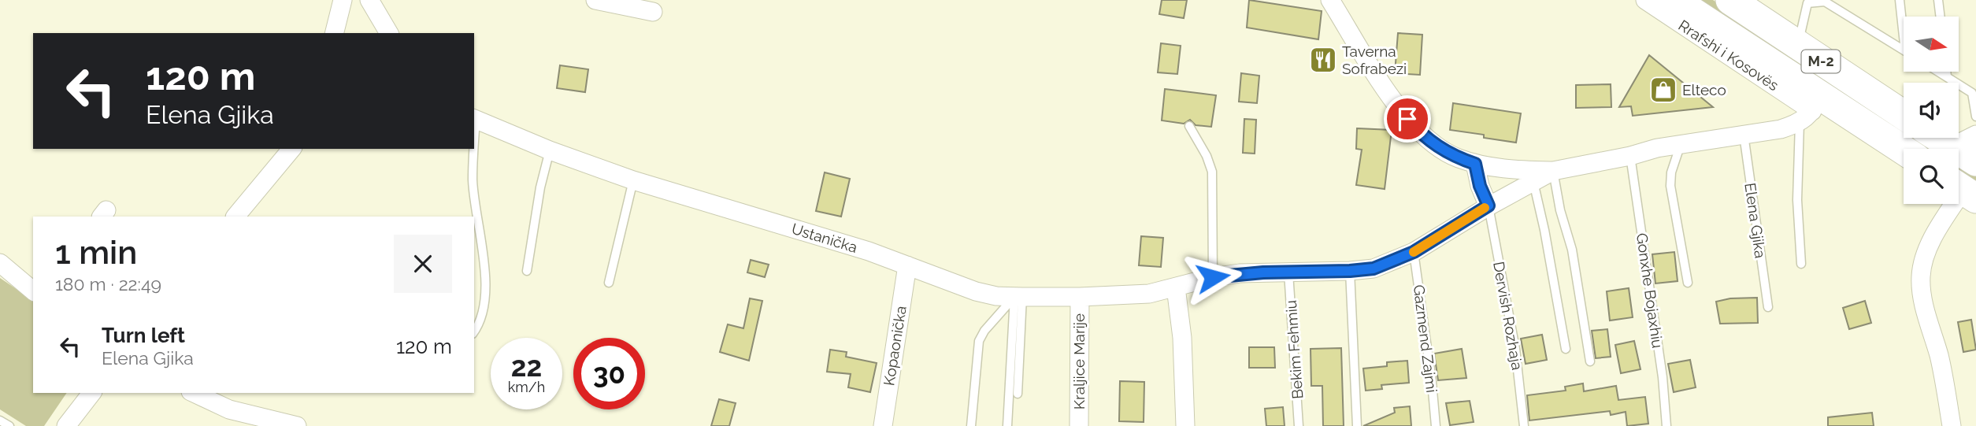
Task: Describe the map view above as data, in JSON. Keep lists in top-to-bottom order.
{
  "streets": {
    "highway": ["Rrafshi i Kosovës", "M-2"],
    "street": ["Ustanička", "Kopaonička", "Kraljice Marije"],
    "lane": [
      "Elena Gjika",
      "Gonxhe Bojaxhiu",
      "Dervish Rozhaja",
      "Gazmend Zajmi",
      "Bekim Fehmiu"
    ]
  },
  "crossings": [
    ["Ustanička", "Kopaonička"],
    ["Ustanička", "Kraljice Marije"]
  ],
  "places": {
    "restaurant": ["Taverna Sofrabezi"],
    "shop": ["Elteco"]
  },
  "north": "right",
  "page": {
    "turn": ["120 m", "Elena Gjika"],
    "heading": ["1 min", "180 m · 22:49"],
    "list": [
      {
        "name": "Turn left",
        "note": "Elena Gjika",
        "value": "120 m"
      }
    ],
    "speed": "22 km/h",
    "limit": "30"
  }
}
